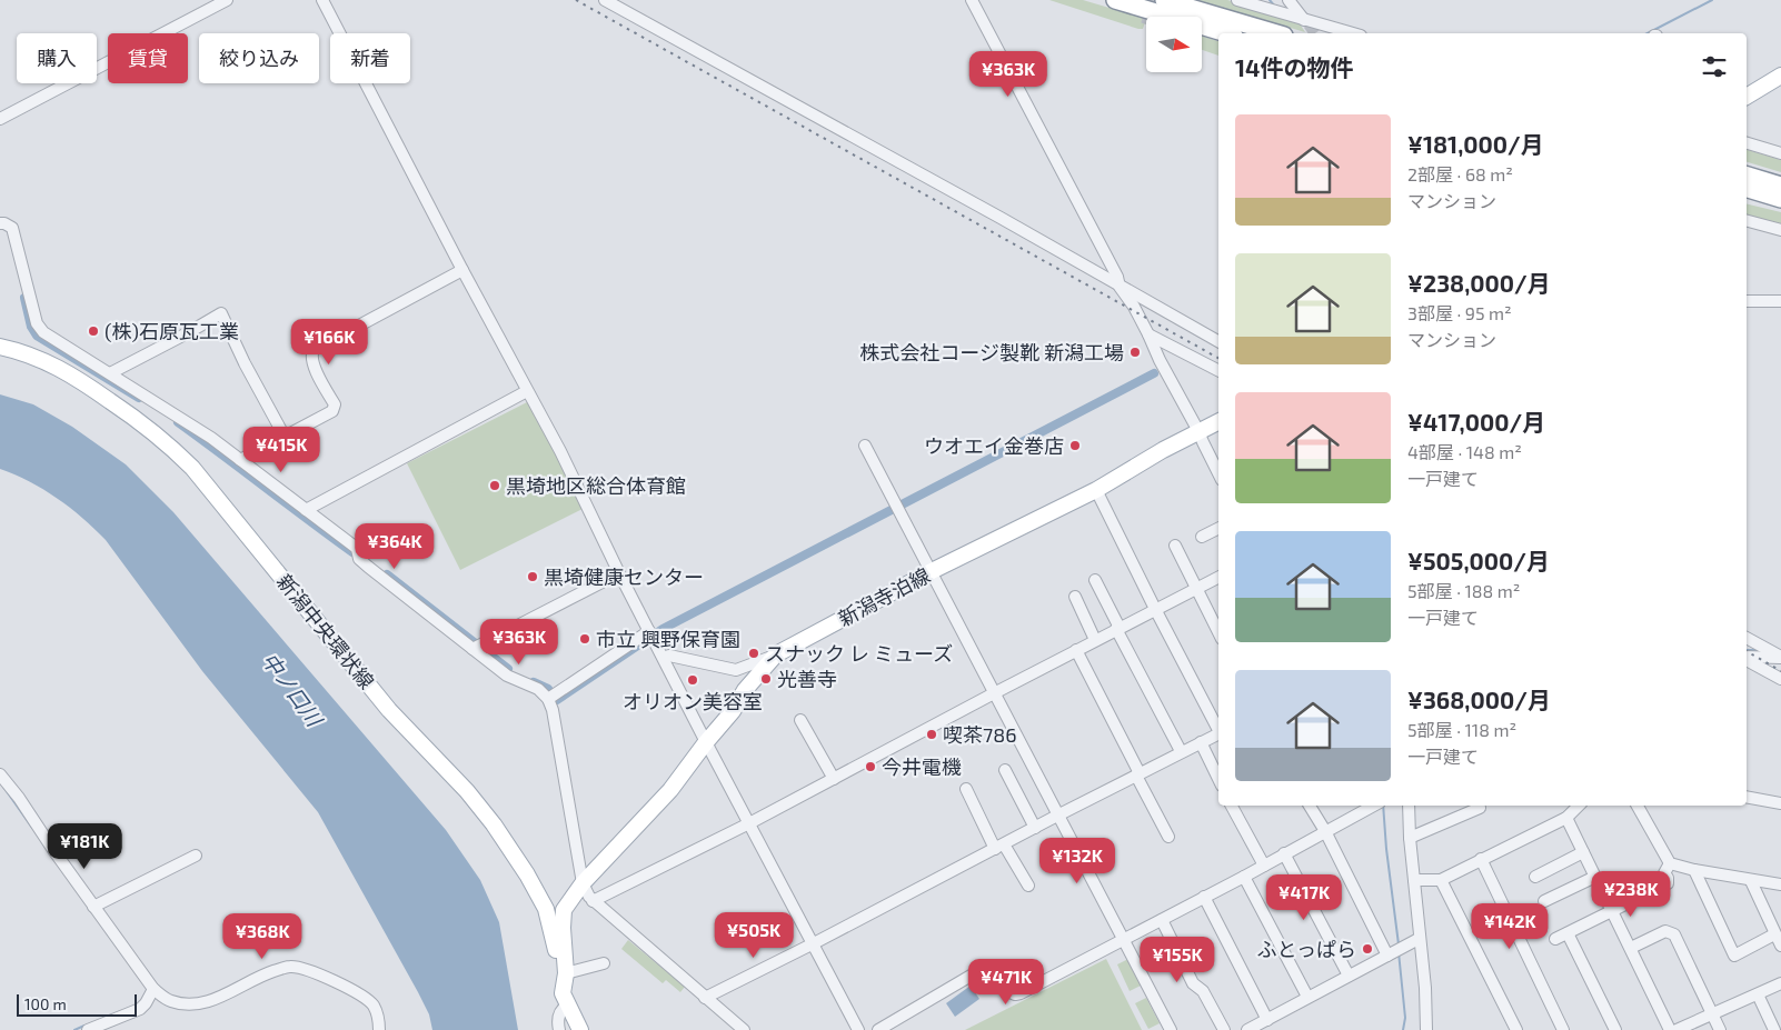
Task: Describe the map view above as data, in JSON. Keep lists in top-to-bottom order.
{
  "streets": {
    "main road": ["新潟寺泊線", "新潟中央環状線"]
  },
  "crossings": [
    ["新潟寺泊線", "新潟中央環状線"]
  ],
  "water": ["中ノ口川"],
  "places": [
    "(株)石原瓦工業",
    "株式会社コージ製靴 新潟工場",
    "ウオエイ金巻店",
    "黒埼地区総合体育館",
    "黒埼健康センター",
    "市立 興野保育園",
    "スナック レ ミューズ",
    "光善寺",
    "オリオン美容室",
    "喫茶786",
    "今井電機",
    "ふとっぱら"
  ],
  "scale_bar": "100 m",
  "north": "right",
  "page": {
    "chip": [
      "購入",
      "賃貸",
      "絞り込み",
      "新着"
    ],
    "heading": "14件の物件",
    "price": [
      "¥363K",
      "¥166K",
      "¥415K",
      "¥364K",
      "¥363K",
      "¥181K",
      "¥132K",
      "¥238K",
      "¥417K",
      "¥142K",
      "¥505K",
      "¥368K",
      "¥155K",
      "¥471K"
    ],
    "list": [
      {
        "name": "¥181,000/月",
        "note": "2部屋 · 68 m² · マンション"
      },
      {
        "name": "¥238,000/月",
        "note": "3部屋 · 95 m² · マンション"
      },
      {
        "name": "¥417,000/月",
        "note": "4部屋 · 148 m² · 一戸建て"
      },
      {
        "name": "¥505,000/月",
        "note": "5部屋 · 188 m² · 一戸建て"
      },
      {
        "name": "¥368,000/月",
        "note": "5部屋 · 118 m² · 一戸建て"
      }
    ],
    "scale": "100 m"
  }
}
